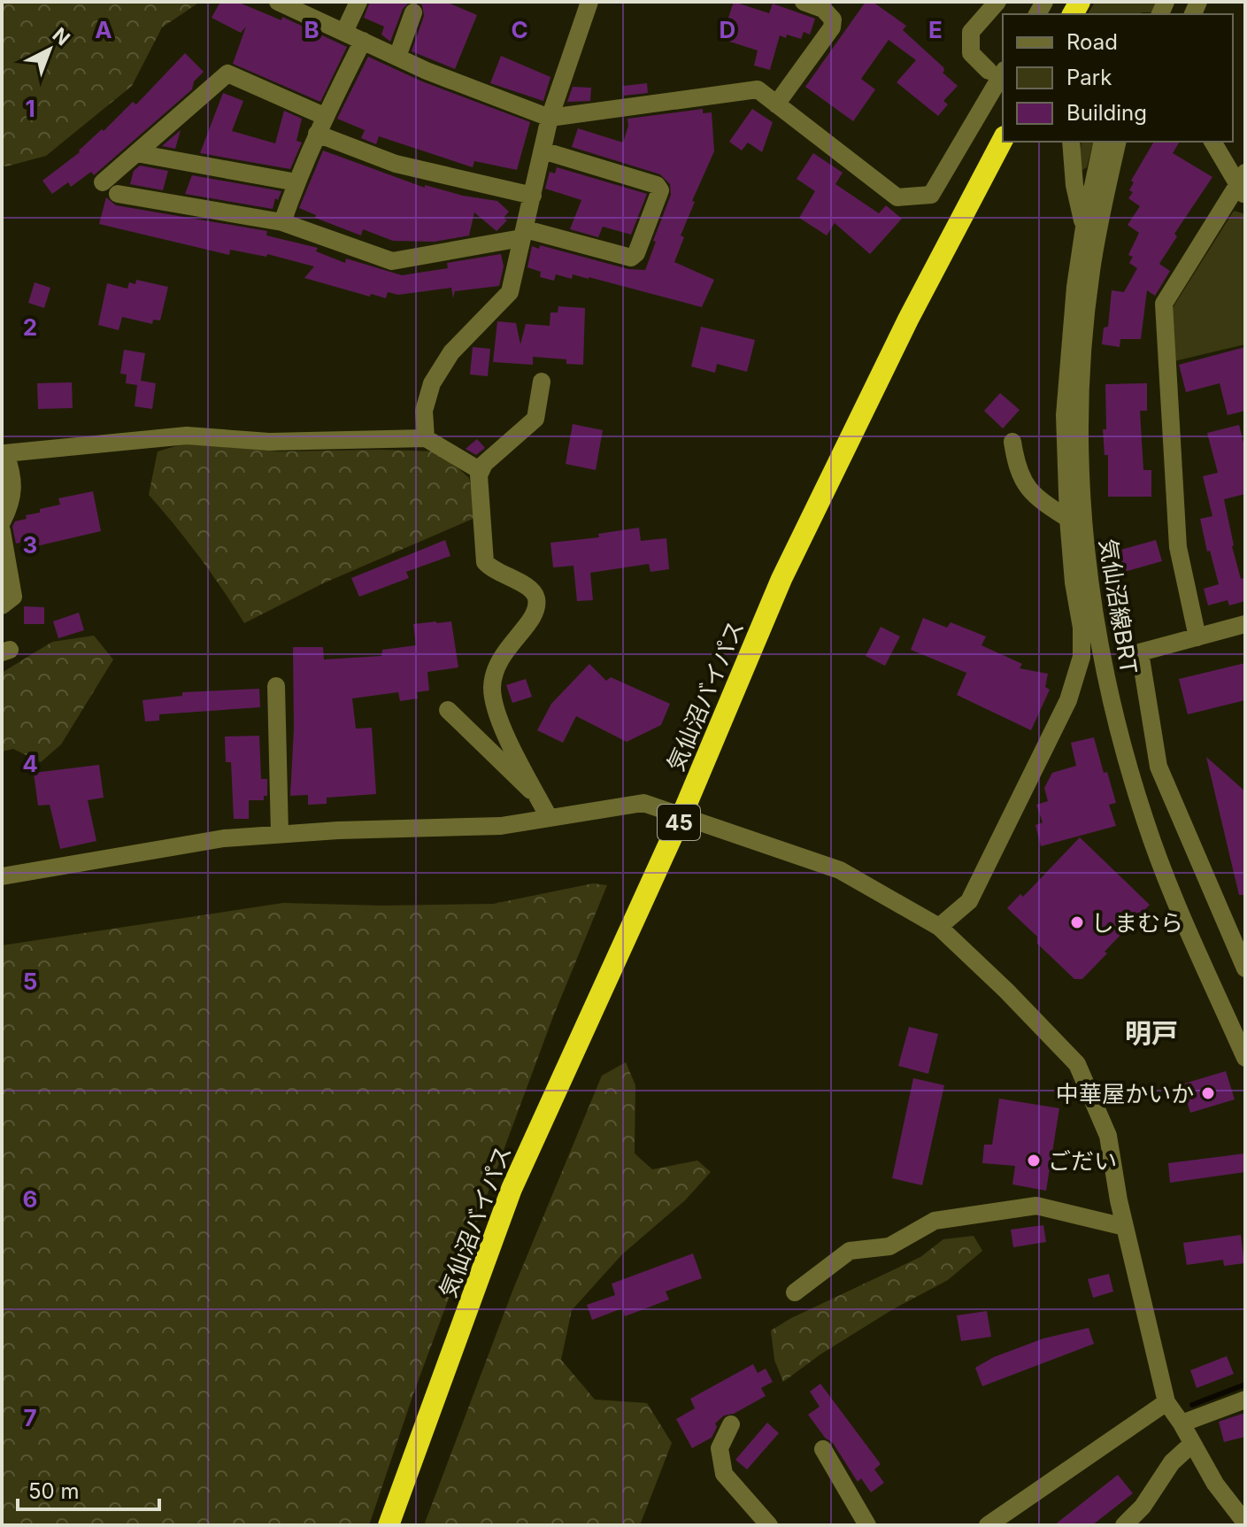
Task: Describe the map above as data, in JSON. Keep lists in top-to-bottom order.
{
  "streets": {
    "highway": ["気仙沼バイパス", "45"],
    "street": ["気仙沼線BRT"]
  },
  "districts": ["明戸"],
  "places": ["しまむら", "中華屋かいか", "ごだい"],
  "legend": ["Road", "Park", "Building"],
  "scale_bar": "50 m",
  "north": "top right",
  "grid": {
    "columns": [
      "A",
      "B",
      "C",
      "D",
      "E"
    ],
    "rows": [
      "1",
      "2",
      "3",
      "4",
      "5",
      "6",
      "7"
    ]
  }
}
